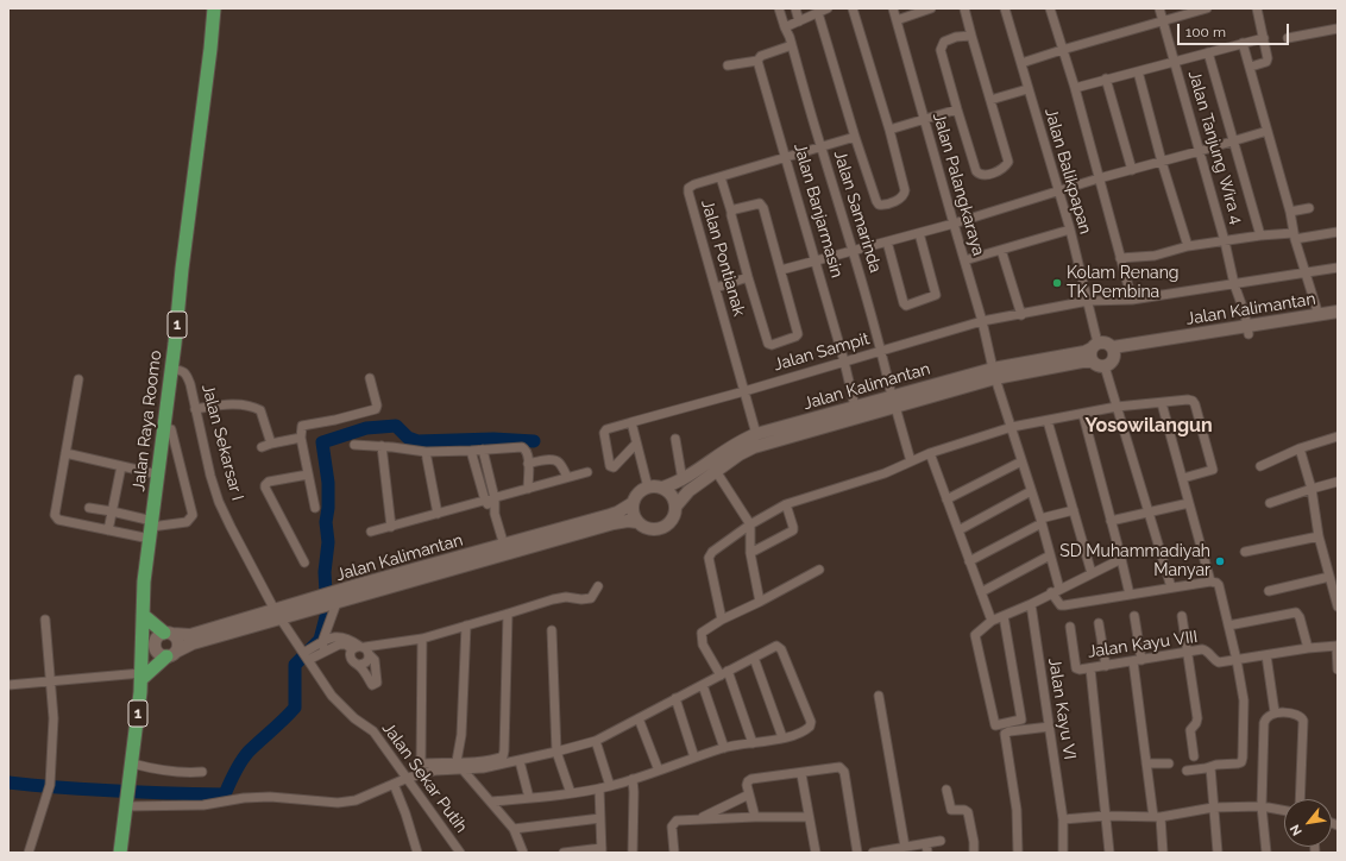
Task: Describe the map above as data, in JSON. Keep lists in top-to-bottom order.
{
  "streets": {
    "highway": ["1", "Jalan Raya Roomo"],
    "main road": ["Jalan Kalimantan"],
    "street": [
      "Jalan Tanjung Wira 4",
      "Jalan Balikpapan",
      "Jalan Palangkaraya",
      "Jalan Banjarmasin",
      "Jalan Samarinda",
      "Jalan Pontianak",
      "Jalan Sampit",
      "Jalan Sekarsar I",
      "Jalan Kayu VIII",
      "Jalan Kayu VI",
      "Jalan Sekar Putih"
    ]
  },
  "crossings": [
    ["Jalan Tanjung Wira 4", "Jalan Kalimantan"],
    ["Jalan Tanjung Wira 4", "Jalan Sampit"],
    ["Jalan Balikpapan", "Jalan Kalimantan"],
    ["Jalan Balikpapan", "Jalan Sampit"],
    ["Jalan Palangkaraya", "Jalan Kalimantan"],
    ["Jalan Palangkaraya", "Jalan Sampit"],
    ["Jalan Banjarmasin", "Jalan Pontianak"],
    ["Jalan Banjarmasin", "Jalan Kalimantan"],
    ["Jalan Banjarmasin", "Jalan Sampit"],
    ["Jalan Samarinda", "Jalan Pontianak"],
    ["Jalan Samarinda", "Jalan Kalimantan"],
    ["Jalan Samarinda", "Jalan Sampit"],
    ["Jalan Pontianak", "Jalan Kalimantan"],
    ["Jalan Pontianak", "Jalan Sampit"],
    ["Jalan Kalimantan", "1"],
    ["Jalan Kalimantan", "Jalan Raya Roomo"],
    ["Jalan Kalimantan", "Jalan Sekarsar I"],
    ["Jalan Kalimantan", "Jalan Sekar Putih"],
    ["1", "Jalan Raya Roomo"],
    ["Jalan Raya Roomo", "Jalan Sekarsar I"],
    ["Jalan Sekarsar I", "Jalan Sekar Putih"]
  ],
  "districts": ["Yosowilangun"],
  "places": ["Kolam Renang TK Pembina", "SD Muhammadiyah Manyar"],
  "scale_bar": "100 m",
  "north": "bottom left"
}
